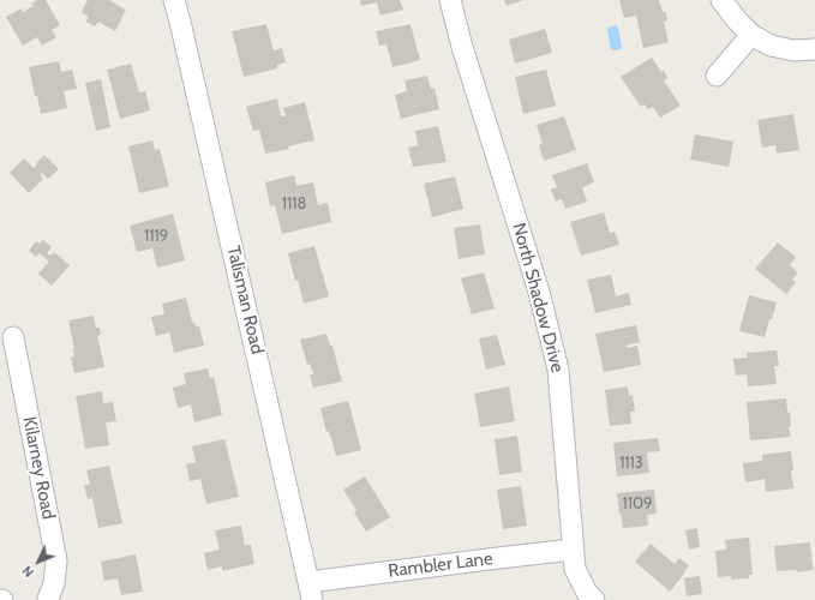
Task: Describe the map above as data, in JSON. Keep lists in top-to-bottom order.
{
  "streets": {
    "street": [
      "North Shadow Drive",
      "Talisman Road",
      "Kilarney Road",
      "Rambler Lane"
    ]
  },
  "crossings": [
    ["North Shadow Drive", "Rambler Lane"],
    ["Talisman Road", "Rambler Lane"]
  ],
  "house_numbers": [
    "1118",
    "1119",
    "1113",
    "1109"
  ],
  "north": "bottom left"
}
